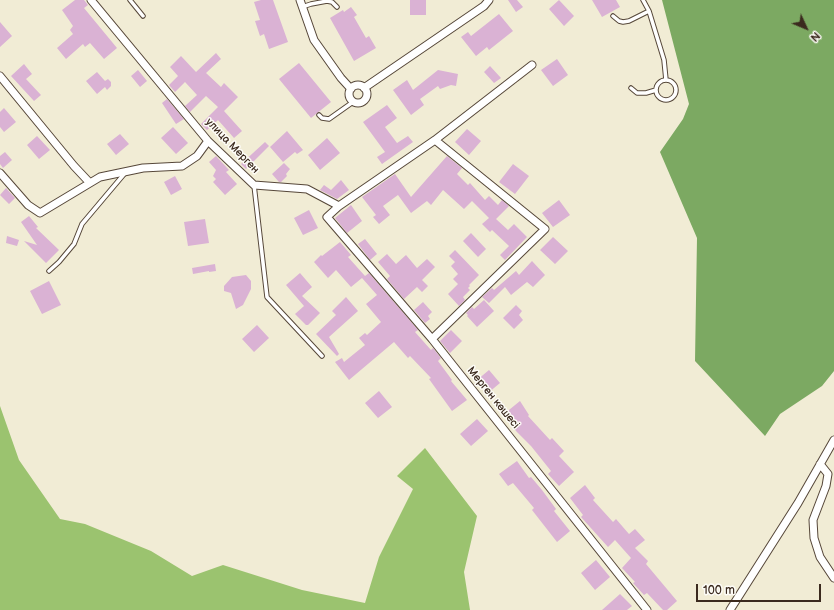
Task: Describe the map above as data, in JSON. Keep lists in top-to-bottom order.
{
  "streets": {
    "street": ["улица Мерген", "Мерген көшесі"]
  },
  "crossings": [
    ["улица Мерген", "Мерген көшесі"]
  ],
  "scale_bar": "100 m",
  "north": "bottom right"
}
